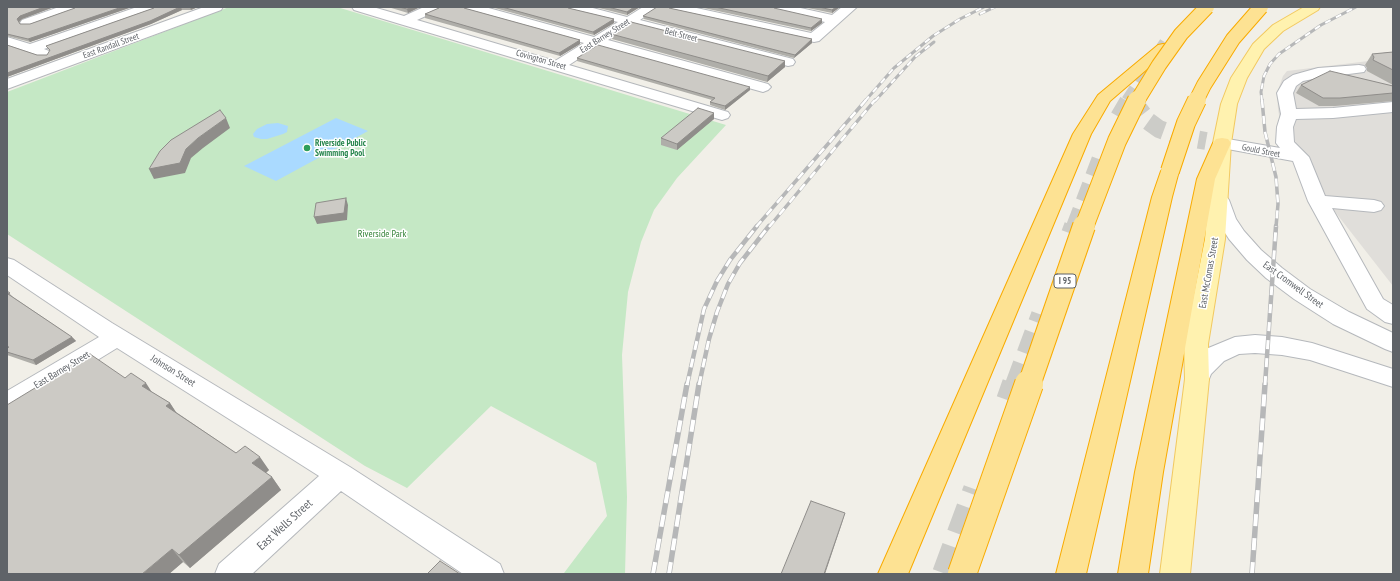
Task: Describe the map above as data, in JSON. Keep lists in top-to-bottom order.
{
  "streets": {
    "highway": ["I 95"],
    "main road": ["East McComas Street"],
    "street": [
      "Belt Street",
      "East Barney Street",
      "East Randall Street",
      "Covington Street",
      "Gould Street",
      "East Cromwell Street",
      "Johnson Street",
      "East Wells Street"
    ]
  },
  "crossings": [
    ["Belt Street", "East Barney Street"],
    ["East Barney Street", "Covington Street"],
    ["East Barney Street", "Johnson Street"],
    ["Gould Street", "East McComas Street"],
    ["East McComas Street", "East Cromwell Street"],
    ["Johnson Street", "East Wells Street"]
  ],
  "parks": ["Riverside Park"],
  "places": ["Riverside Public Swimming Pool"]
}
